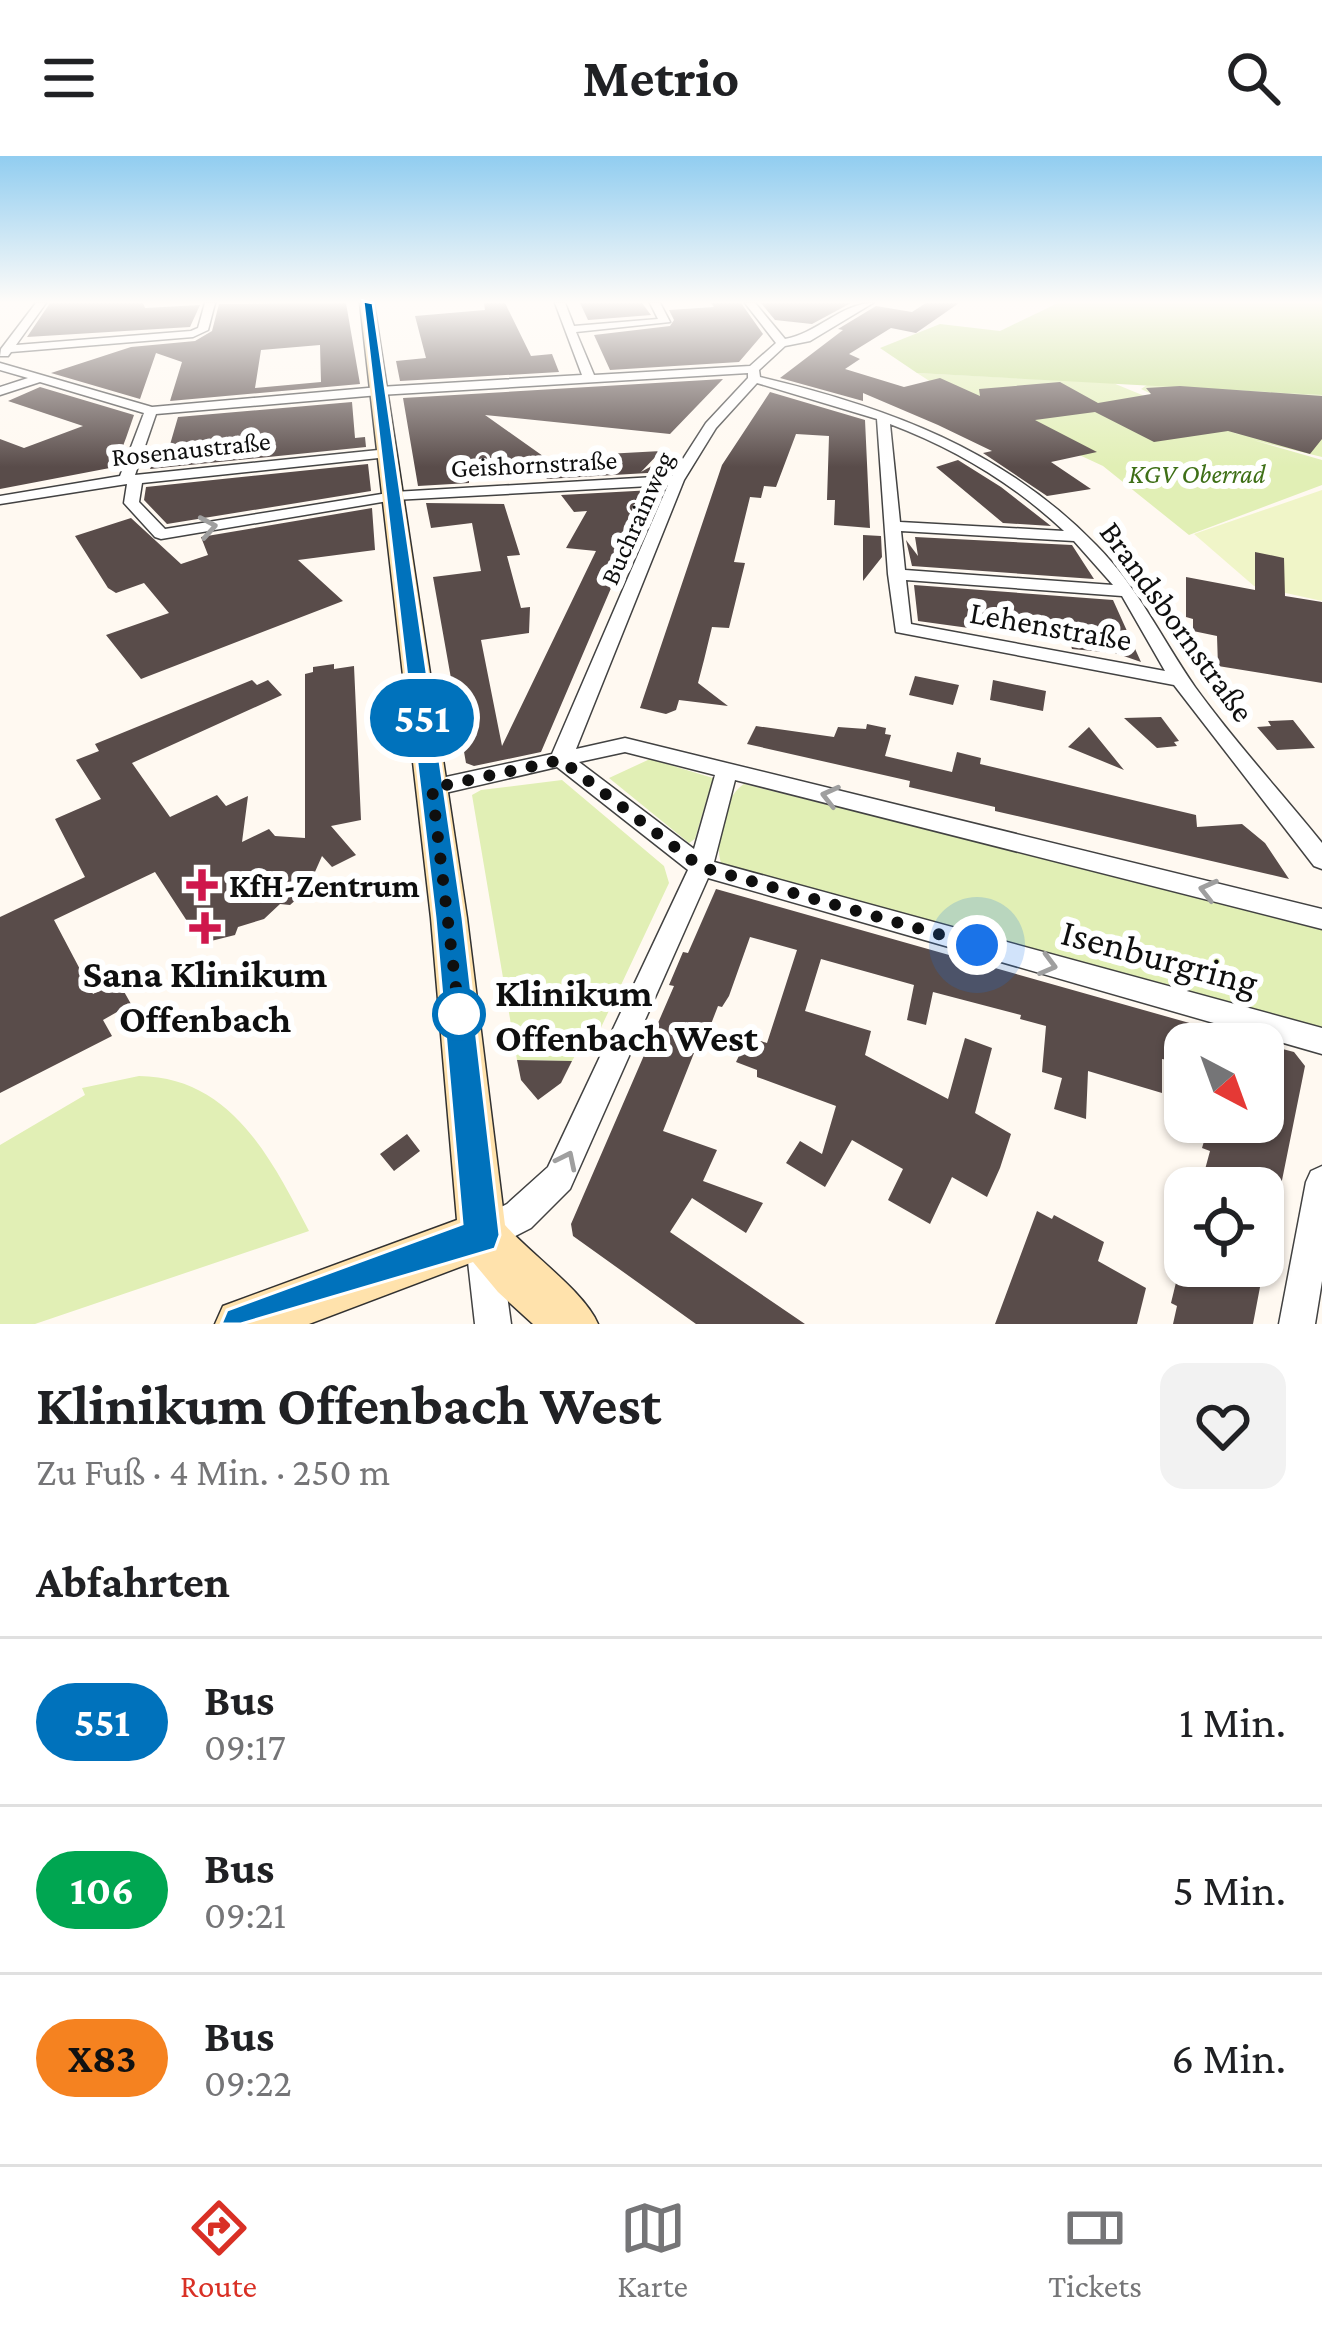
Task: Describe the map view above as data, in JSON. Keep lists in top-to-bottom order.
{
  "streets": {
    "street": [
      "Rosenaustraße",
      "Geishornstraße",
      "Buchrainweg",
      "Brandsbornstraße",
      "Lehenstraße",
      "Isenburgring"
    ]
  },
  "crossings": [
    ["Rosenaustraße", "Geishornstraße"],
    ["Geishornstraße", "Buchrainweg"],
    ["Buchrainweg", "Brandsbornstraße"],
    ["Buchrainweg", "Isenburgring"],
    ["Brandsbornstraße", "Lehenstraße"]
  ],
  "one_way": ["Geishornstraße"],
  "parks": ["KGV Oberrad"],
  "places": {
    "health": ["KfH-Zentrum", "Sana Klinikum Offenbach"],
    "other": ["Klinikum Offenbach West"]
  },
  "lines": ["bus line 551"],
  "north": "bottom right",
  "page": {
    "header": "Metrio",
    "on_map": "551",
    "heading": [
      ["Klinikum Offenbach West", "Zu Fuß · 4 Min. · 250 m"],
      "Abfahrten"
    ],
    "list": [
      {
        "mark": "551",
        "name": "Bus",
        "note": "09:17",
        "value": "1 Min."
      },
      {
        "mark": "106",
        "name": "Bus",
        "note": "09:21",
        "value": "5 Min."
      },
      {
        "mark": "X83",
        "name": "Bus",
        "note": "09:22",
        "value": "6 Min."
      }
    ],
    "tabs": ["Route", "Karte", "Tickets"]
  }
}
